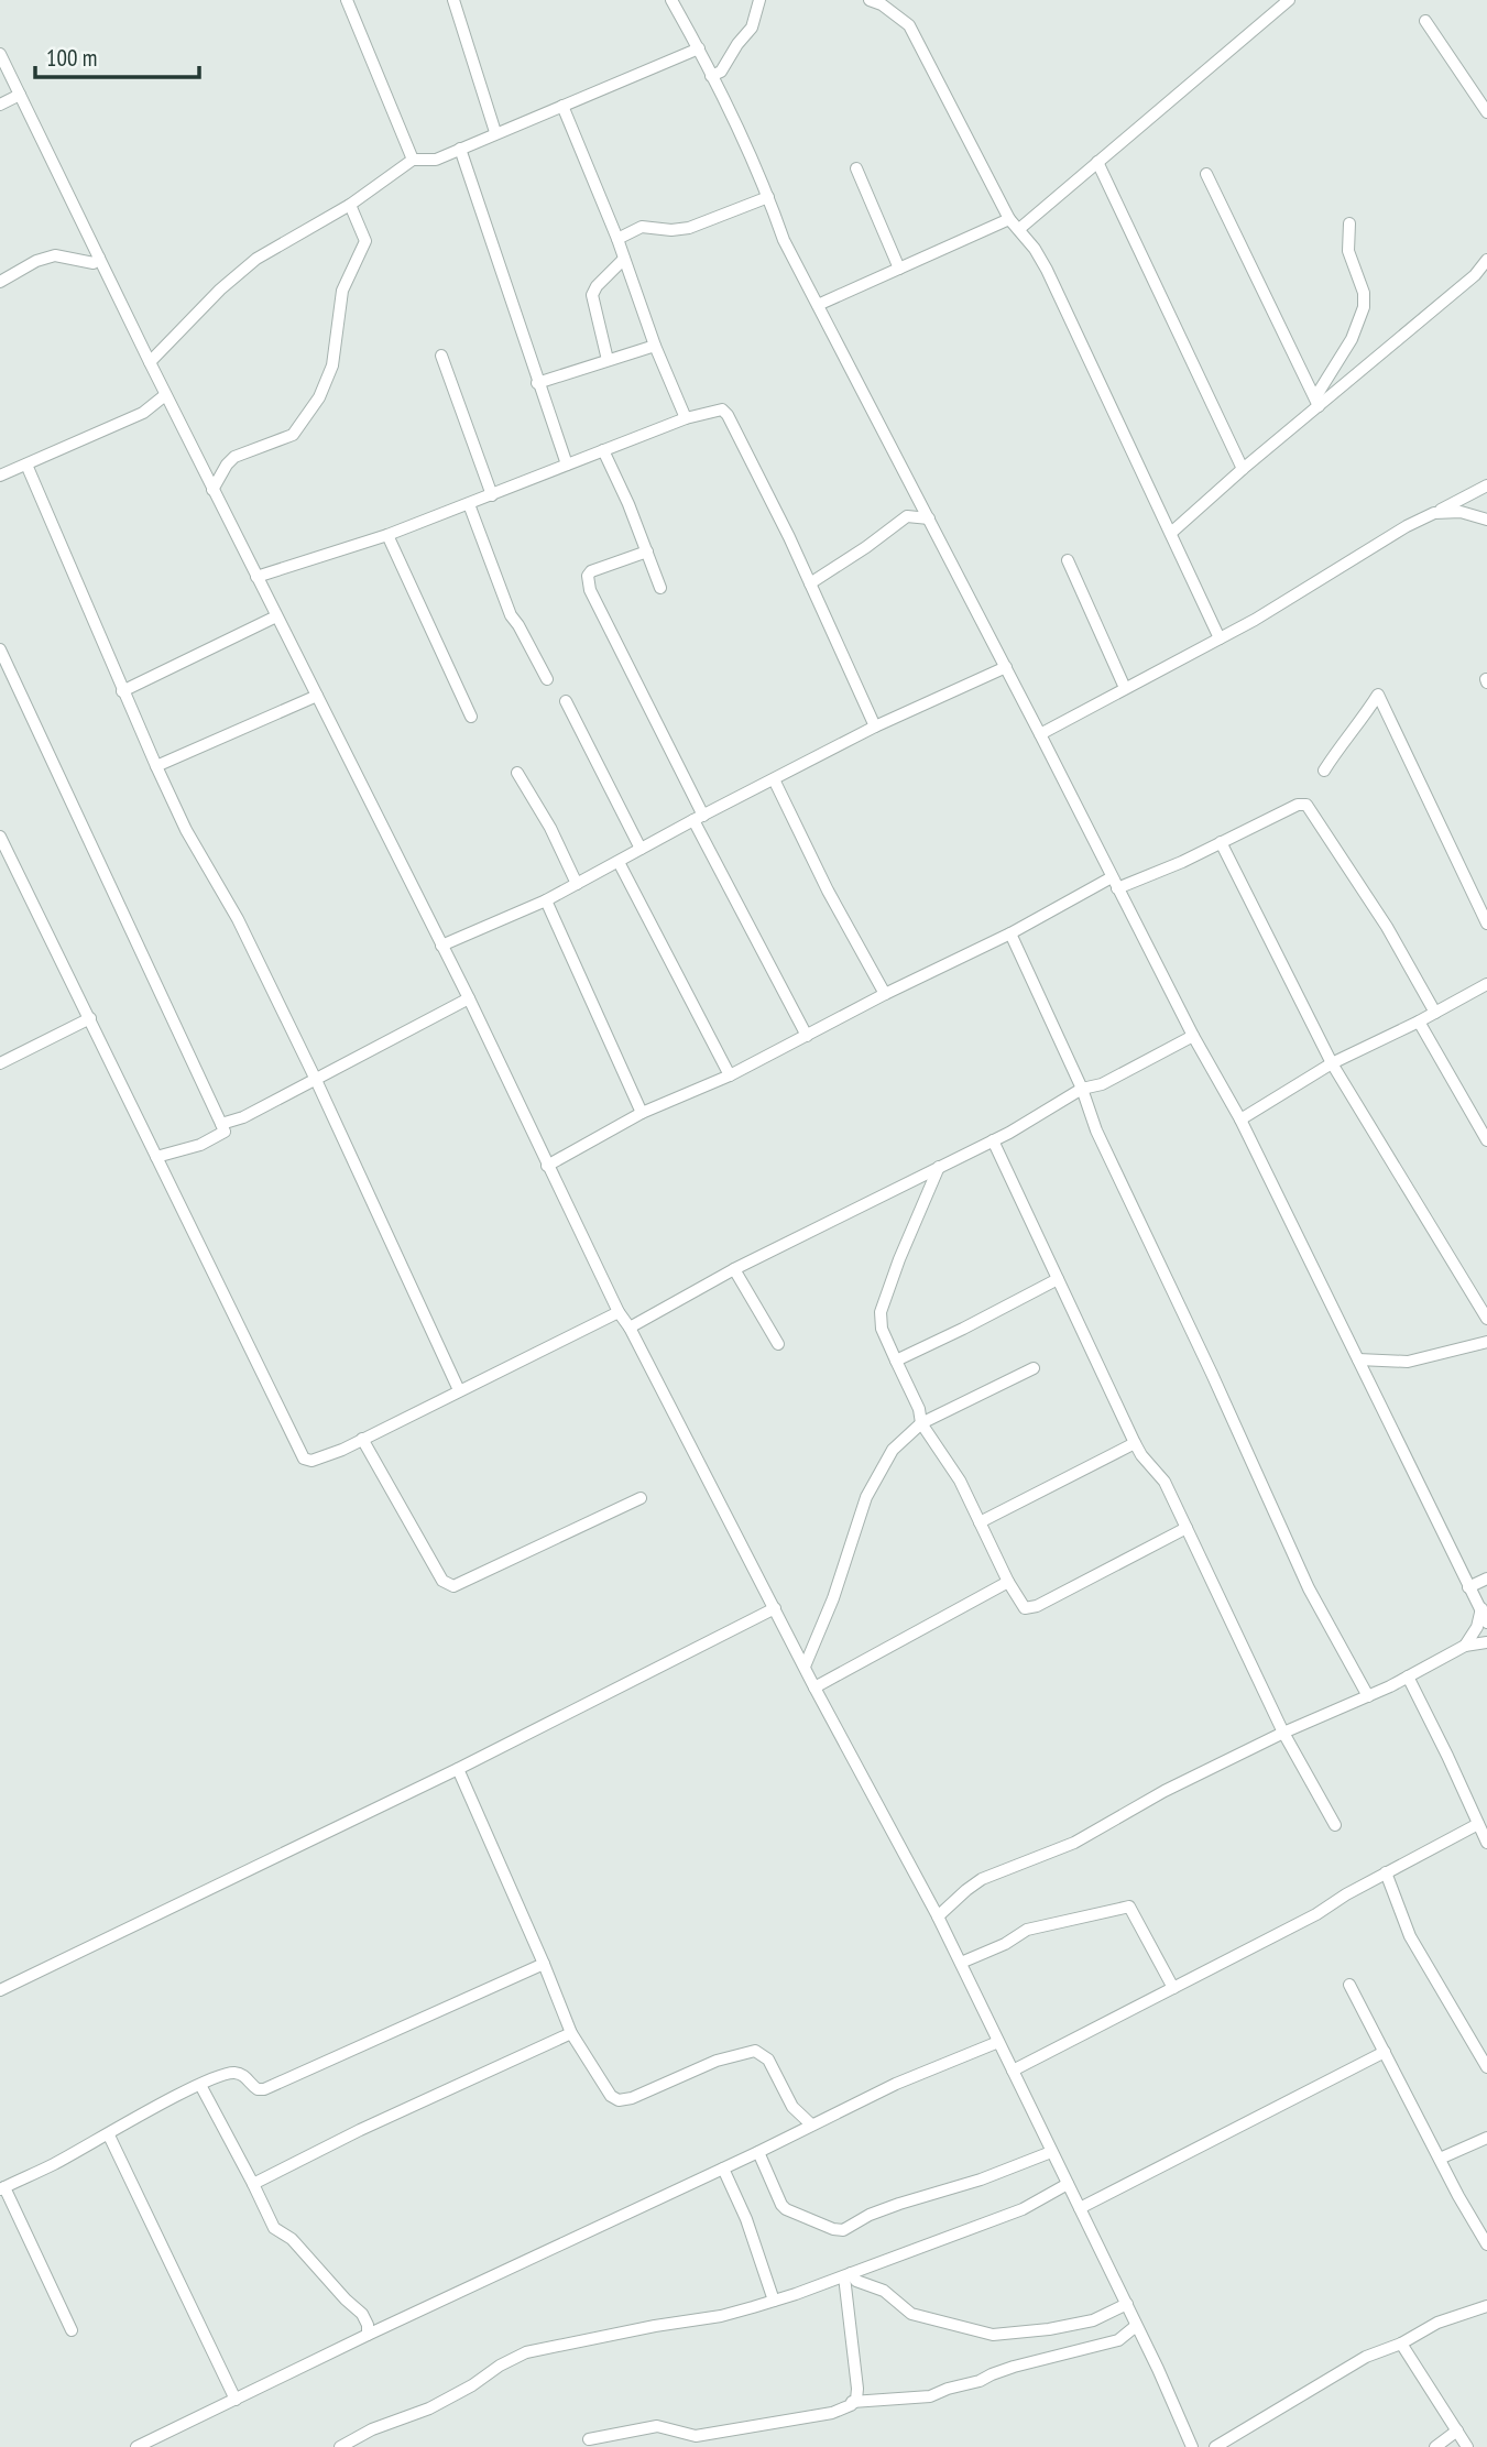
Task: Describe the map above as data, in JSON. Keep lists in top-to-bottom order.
{
  "scale_bar": "100 m"
}
